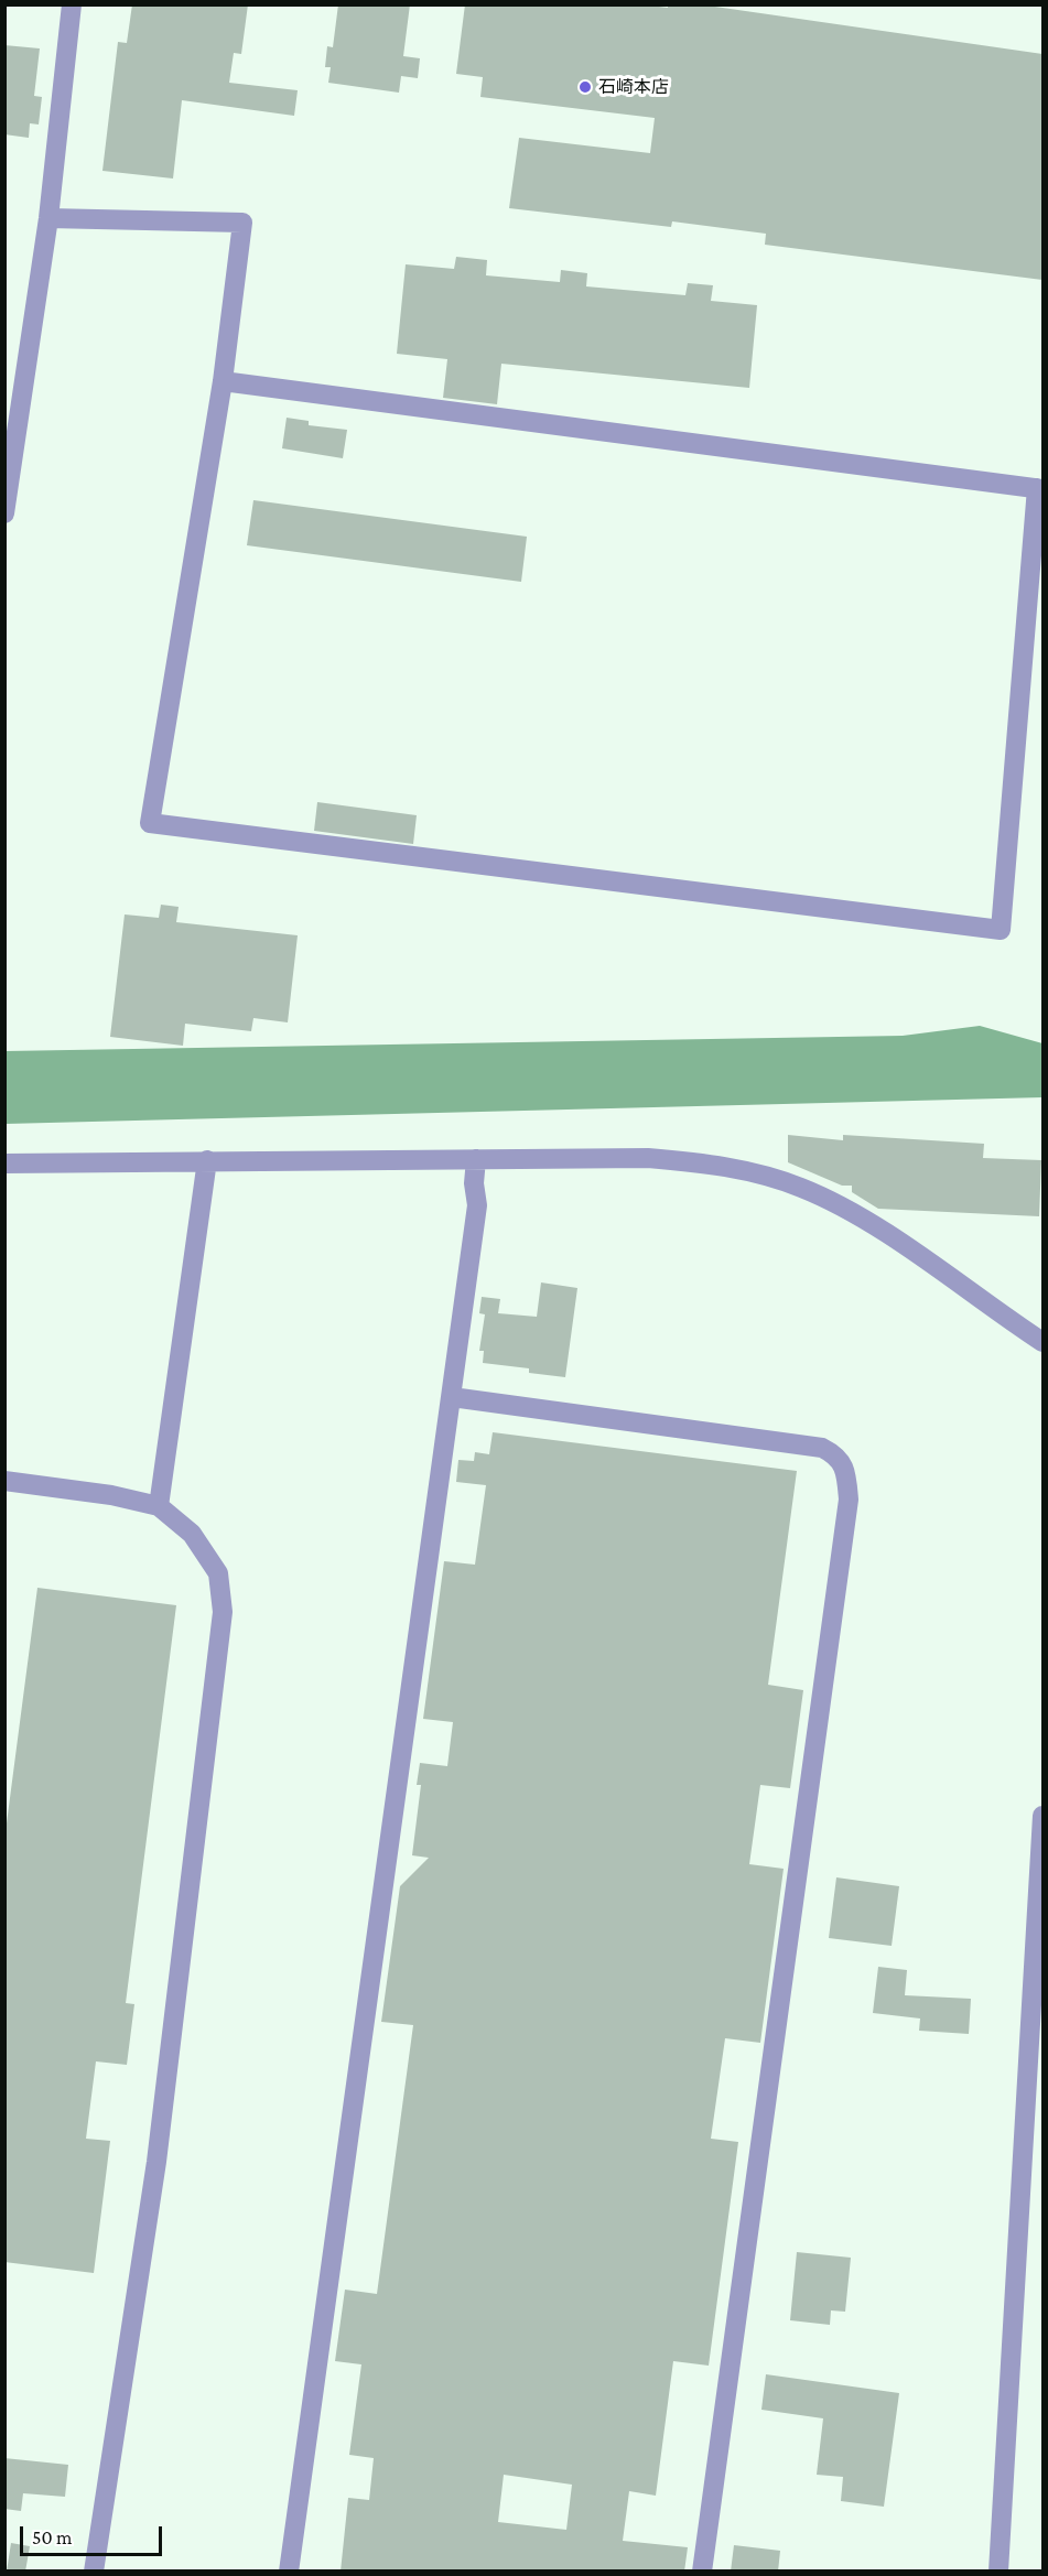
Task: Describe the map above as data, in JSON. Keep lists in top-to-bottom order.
{
  "places": ["石崎本店"],
  "scale_bar": "50 m"
}
